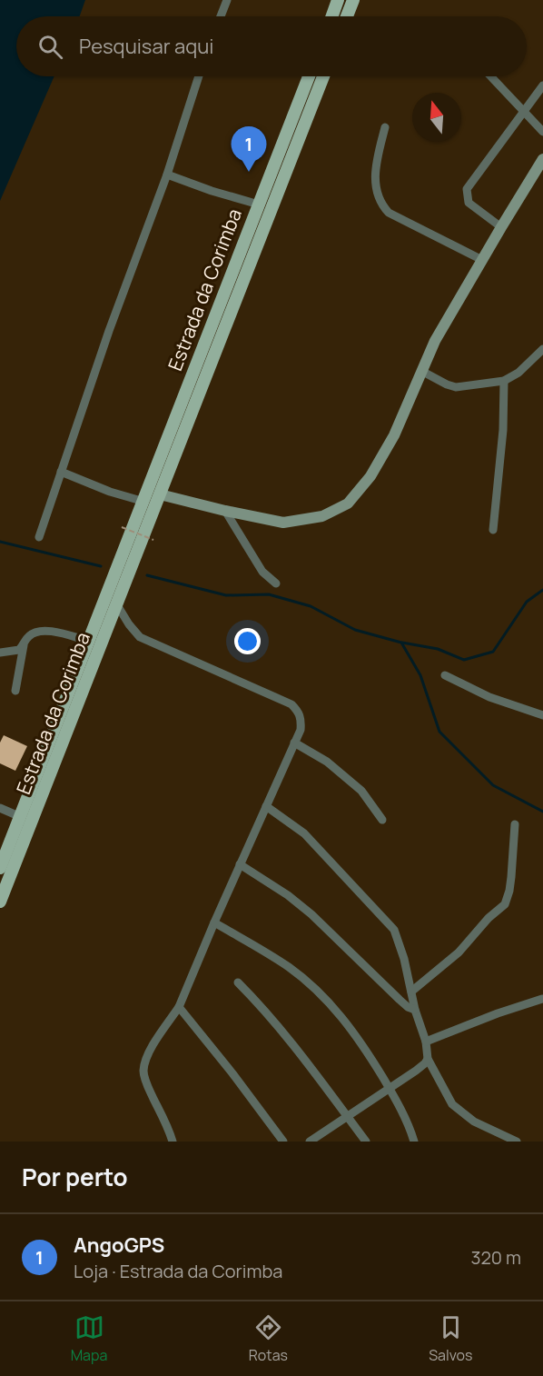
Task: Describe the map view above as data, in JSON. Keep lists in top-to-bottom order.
{
  "streets": {
    "main road": ["Estrada da Corimba"]
  },
  "north": "top",
  "page": {
    "search": "Pesquisar aqui",
    "pins": "1",
    "heading": "Por perto",
    "list": [
      {
        "mark": "1",
        "name": "AngoGPS",
        "note": "Loja · Estrada da Corimba",
        "value": "320 m"
      }
    ],
    "nav": ["Mapa", "Rotas", "Salvos"]
  }
}
